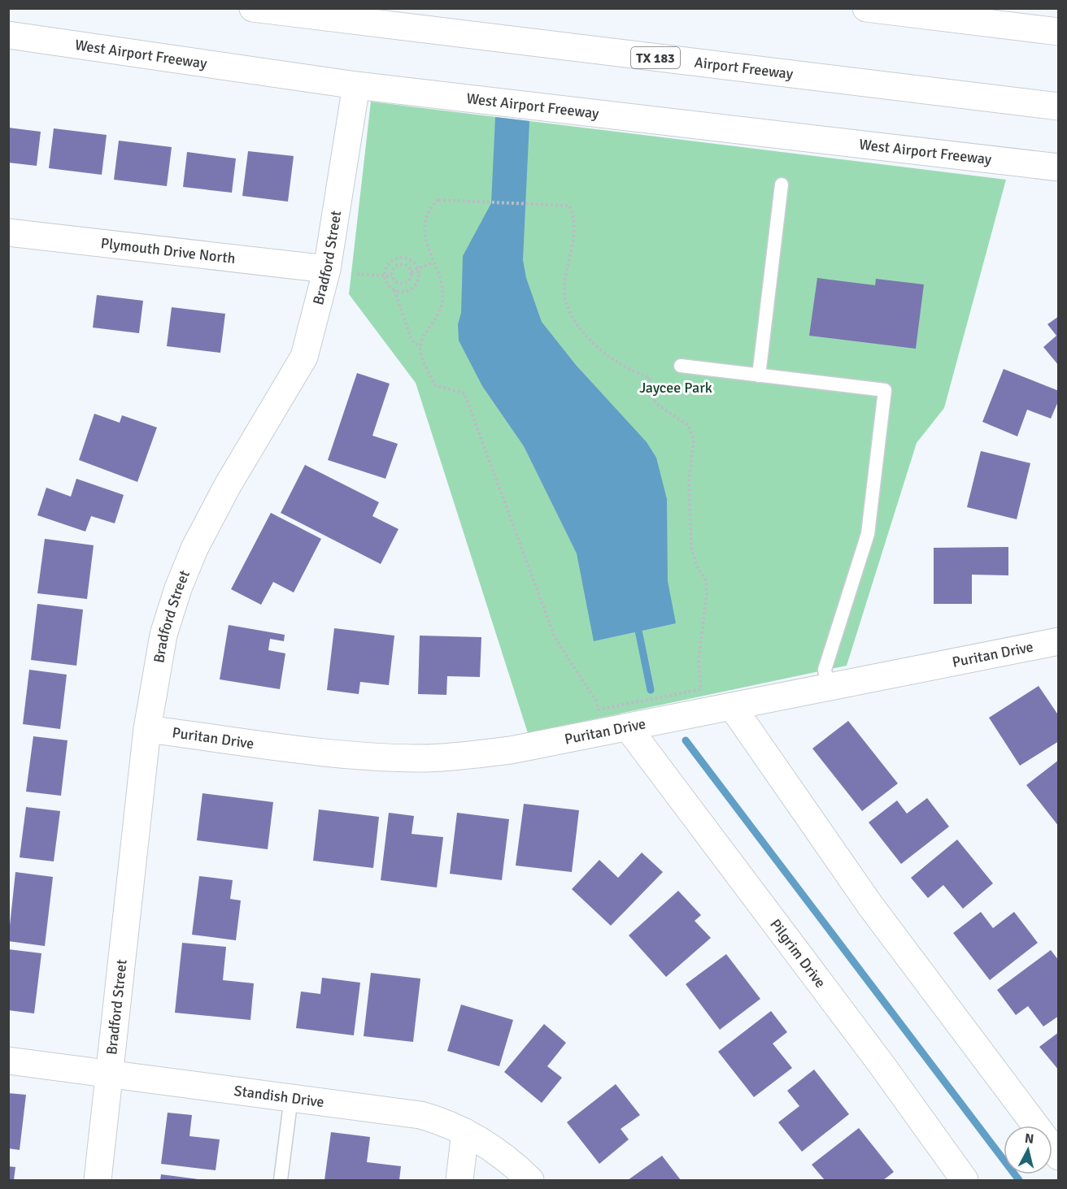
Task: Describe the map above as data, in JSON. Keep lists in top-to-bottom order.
{
  "streets": {
    "main road": [
      "West Airport Freeway",
      "TX 183",
      "Airport Freeway",
      "Plymouth Drive North",
      "Bradford Street",
      "Puritan Drive",
      "Pilgrim Drive",
      "Standish Drive"
    ]
  },
  "crossings": [
    ["West Airport Freeway", "Bradford Street"],
    ["Plymouth Drive North", "Bradford Street"],
    ["Bradford Street", "Puritan Drive"],
    ["Bradford Street", "Standish Drive"],
    ["Puritan Drive", "Pilgrim Drive"]
  ],
  "parks": ["Jaycee Park"],
  "north": "top"
}
